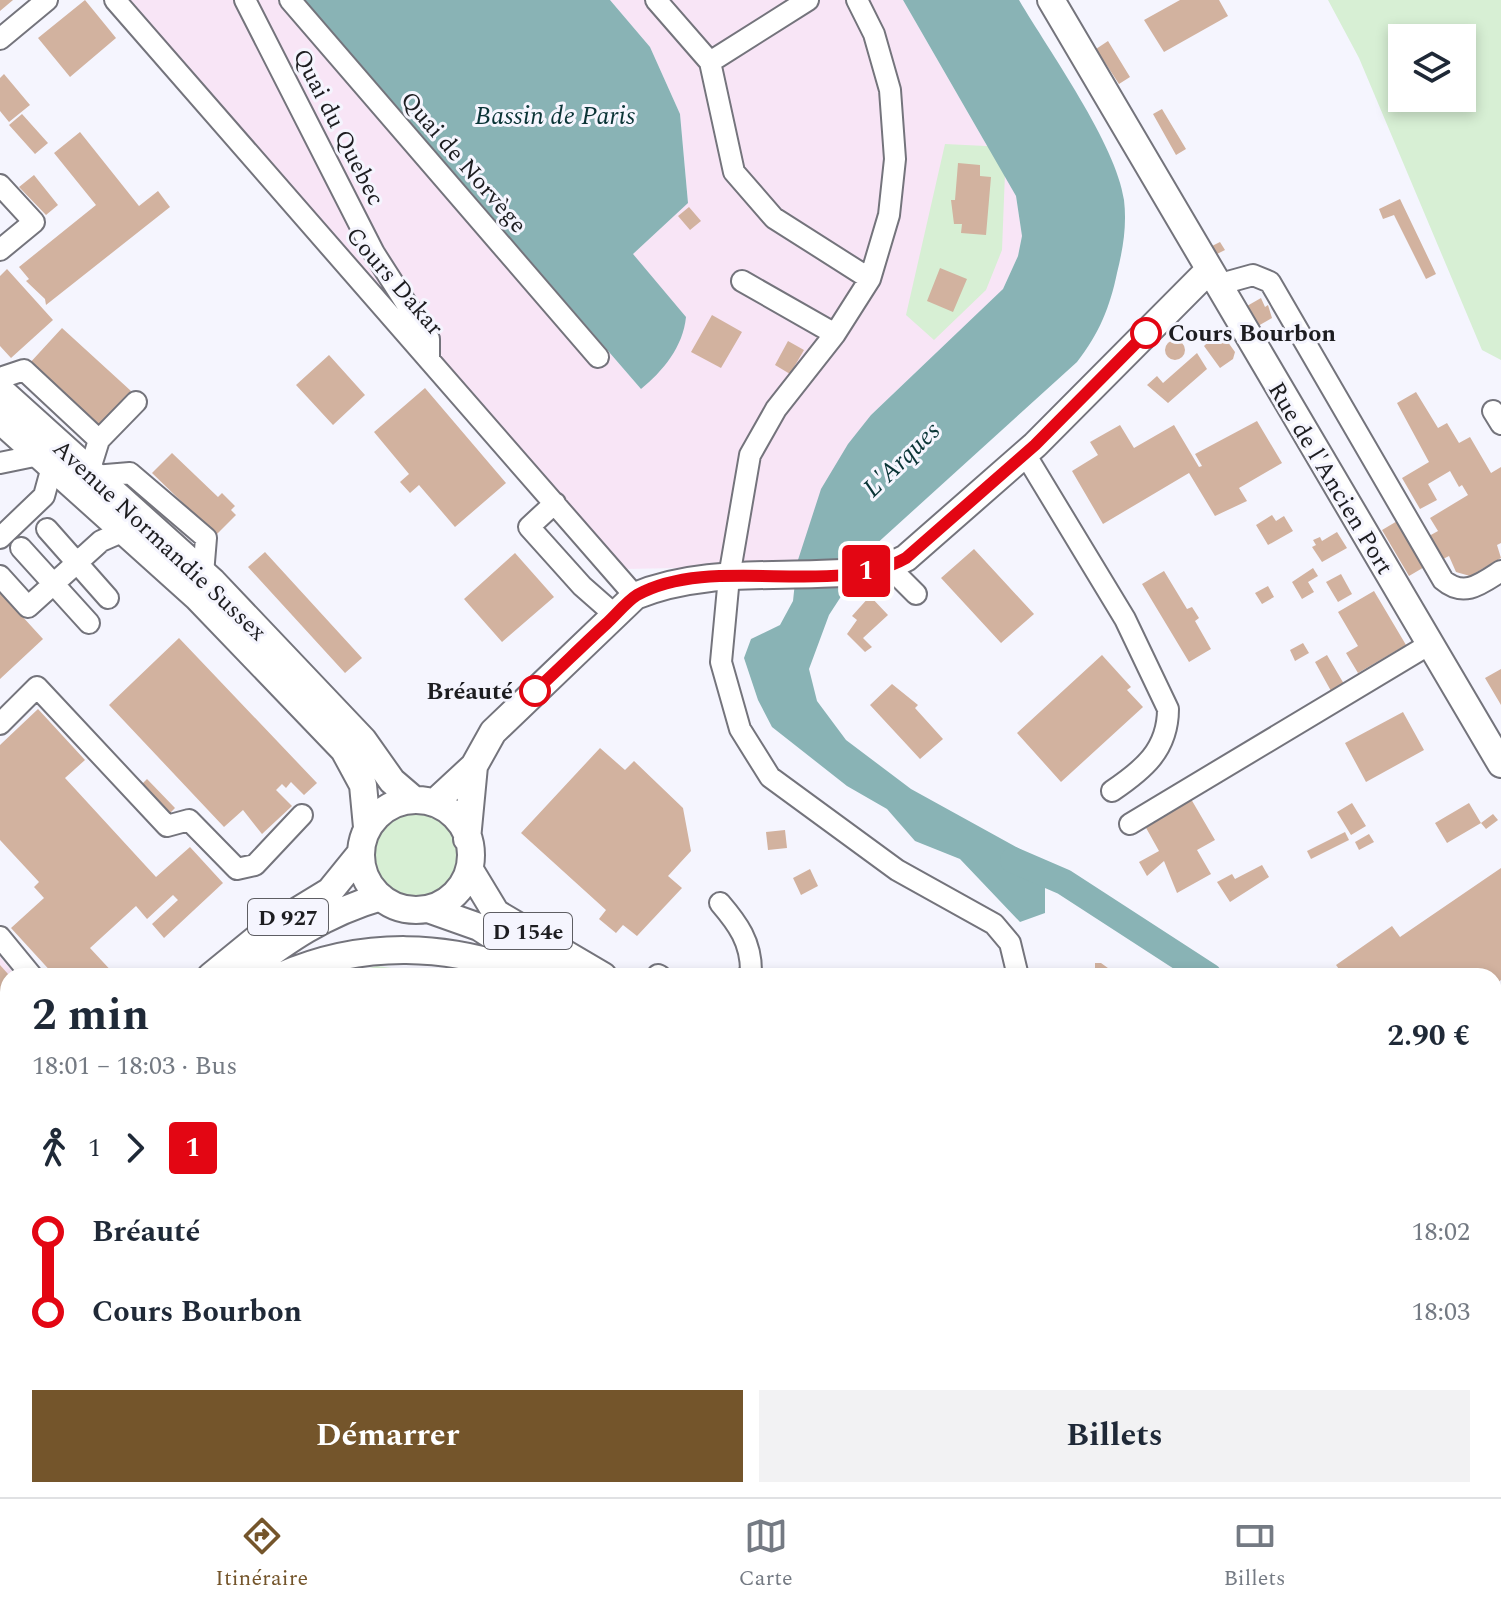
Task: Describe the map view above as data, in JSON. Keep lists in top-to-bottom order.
{
  "streets": {
    "main road": [
      "Rue de l'Ancien Port",
      "Avenue Normandie Sussex",
      "D 927",
      "D 154e"
    ],
    "street": ["Quai du Quebec", "Quai de Norvège", "Cours Dakar"]
  },
  "crossings": [
    ["Quai du Quebec", "Cours Dakar"],
    ["Avenue Normandie Sussex", "D 927"],
    ["Avenue Normandie Sussex", "D 154e"],
    ["D 927", "D 154e"]
  ],
  "water": ["Bassin de Paris", "L'Arques"],
  "places": ["Cours Bourbon", "Bréauté"],
  "lines": ["bus line 1"],
  "page": {
    "on_map": "1",
    "heading": ["2 min", "18:01 – 18:03 · Bus", "2.90 €"],
    "legs": ["1", "1"],
    "list": [
      {
        "name": "Bréauté",
        "value": "18:02"
      },
      {
        "name": "Cours Bourbon",
        "value": "18:03"
      }
    ],
    "buttons": ["Démarrer", "Billets"],
    "tabs": ["Itinéraire", "Carte", "Billets"]
  }
}
